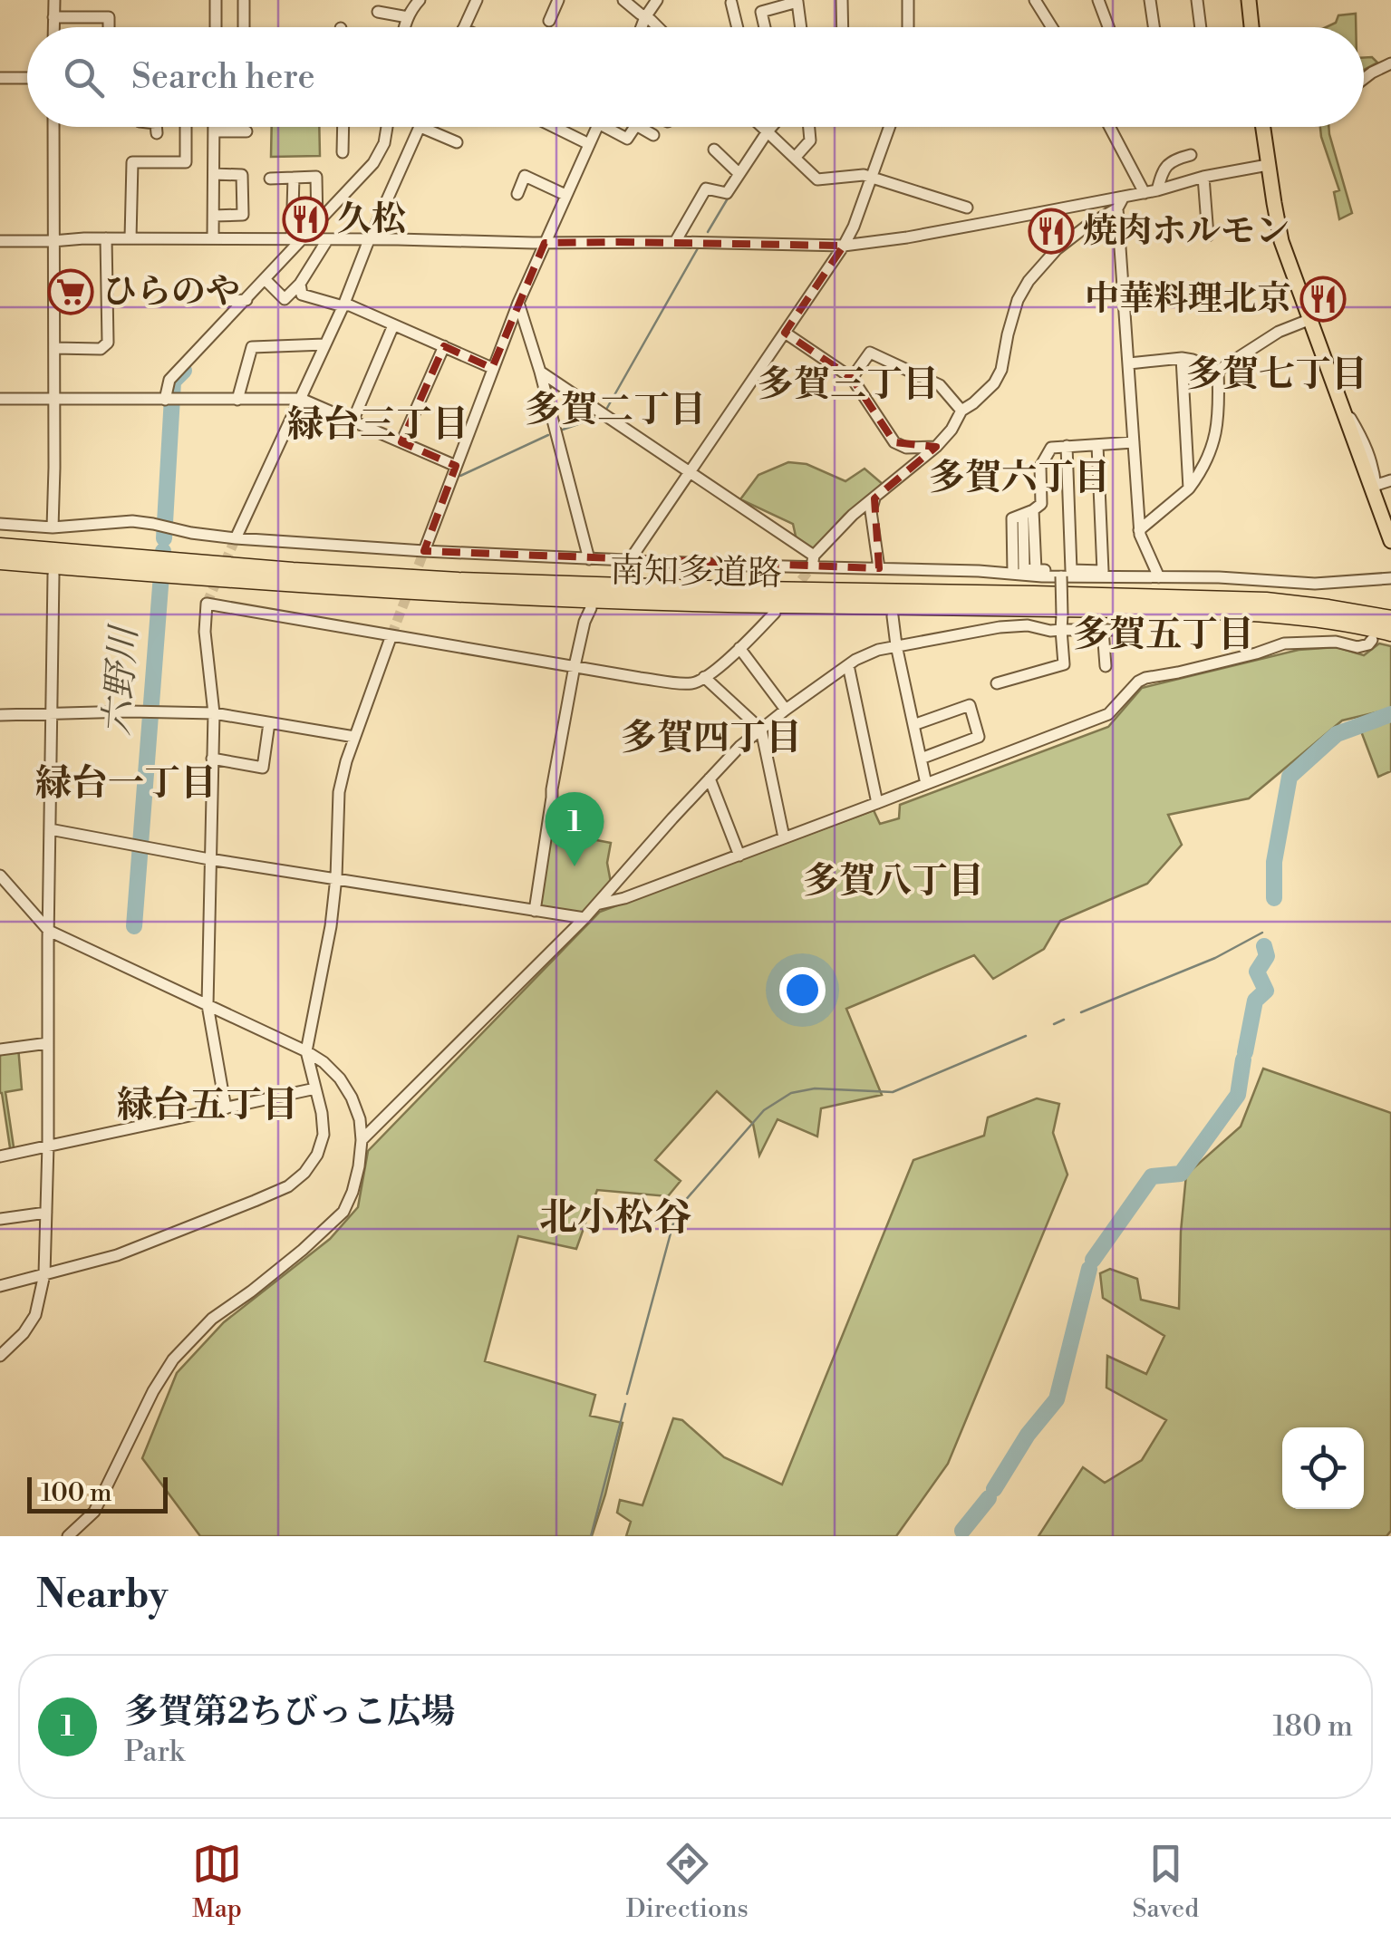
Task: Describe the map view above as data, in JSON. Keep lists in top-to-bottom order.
{
  "streets": {
    "highway": ["南知多道路"]
  },
  "districts": [
    "多賀七丁目",
    "多賀三丁目",
    "多賀二丁目",
    "緑台三丁目",
    "多賀六丁目",
    "多賀五丁目",
    "多賀四丁目",
    "緑台一丁目",
    "多賀八丁目",
    "緑台五丁目",
    "北小松谷"
  ],
  "water": ["六野川"],
  "places": {
    "restaurant": ["久松", "焼肉ホルモン", "中華料理北京"],
    "supermarket": ["ひらのや"]
  },
  "scale_bar": "100 m",
  "page": {
    "search": "Search here",
    "pins": "1",
    "scale": "100 m",
    "heading": "Nearby",
    "list": [
      {
        "mark": "1",
        "name": "多賀第2ちびっこ広場",
        "note": "Park",
        "value": "180 m"
      }
    ],
    "nav": ["Map", "Directions", "Saved"]
  }
}
